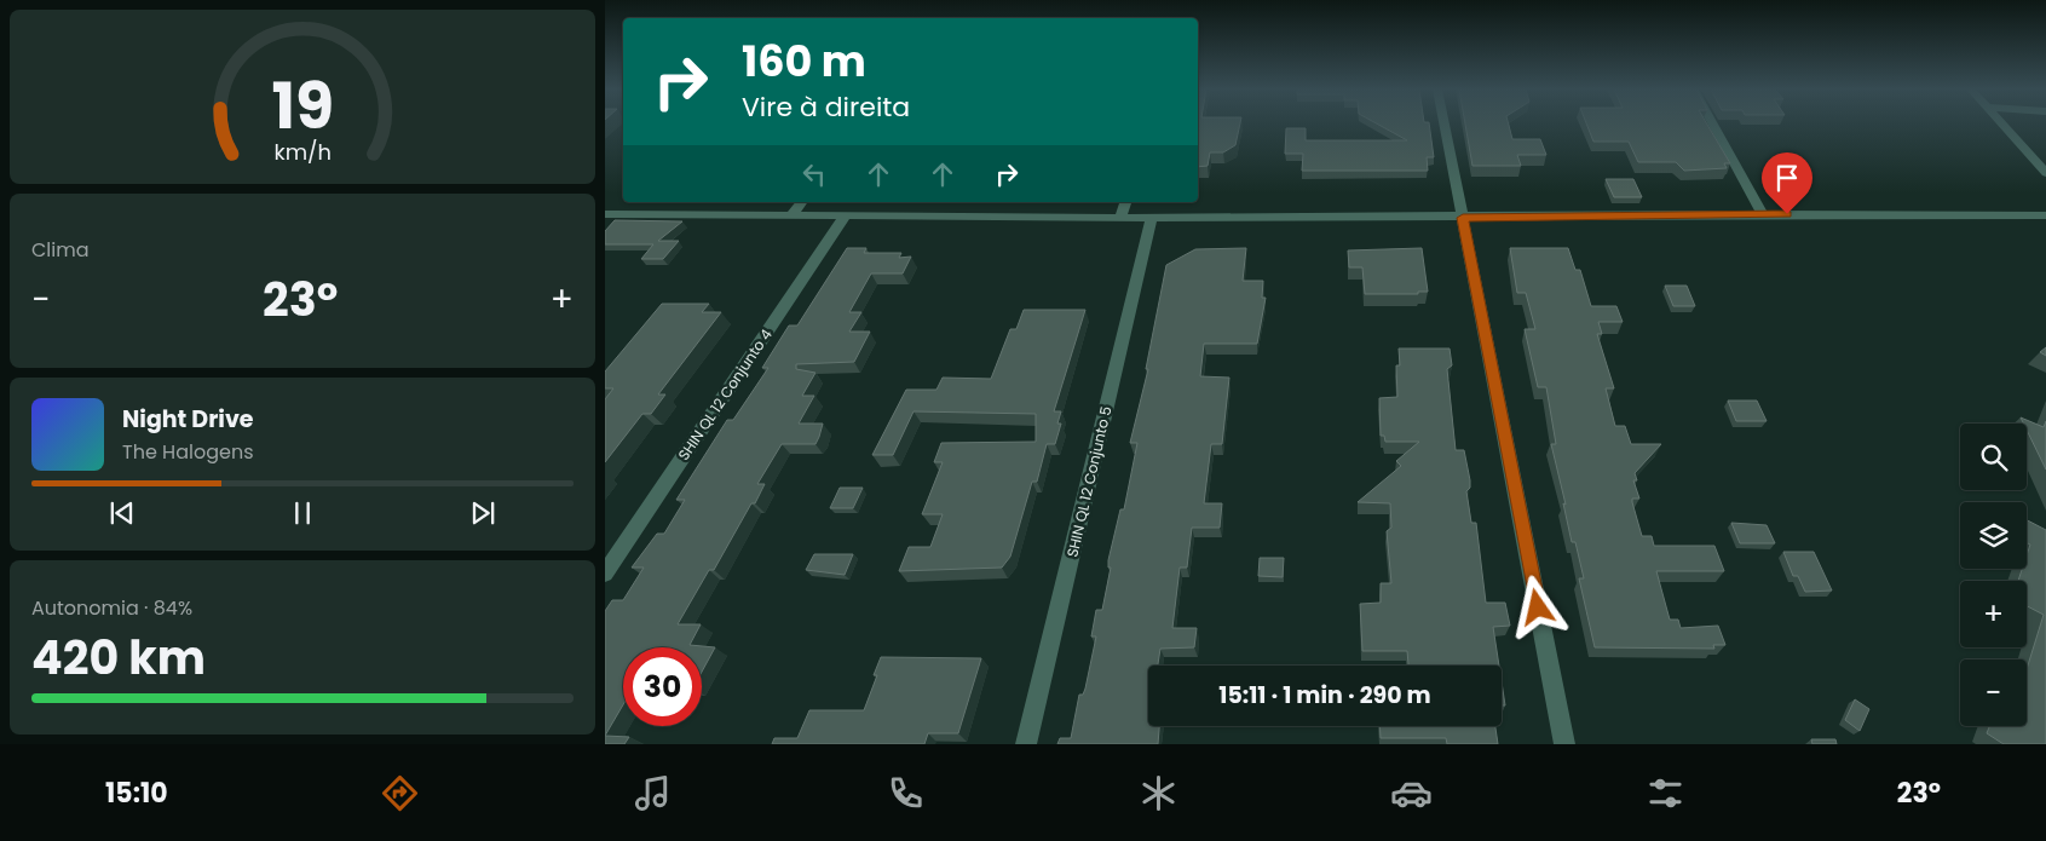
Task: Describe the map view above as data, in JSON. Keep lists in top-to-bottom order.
{
  "streets": {
    "street": ["SHIN QL 12 Conjunto 4", "SHIN QL 12 Conjunto 5"]
  },
  "page": {
    "turn": ["160 m", "Vire à direita"],
    "tile": [
      "Clima",
      ["Autonomia · 84%", "420 km"]
    ],
    "heat": ["−", "23°", "+"],
    "song": ["Night Drive", "The Halogens"],
    "map_buttons": ["+", "−"],
    "limit": "30",
    "trip": "15:11 · 1 min · 290 m",
    "tabs": ["15:10", "23°"],
    "gauge": ["19", "km/h"]
  }
}
